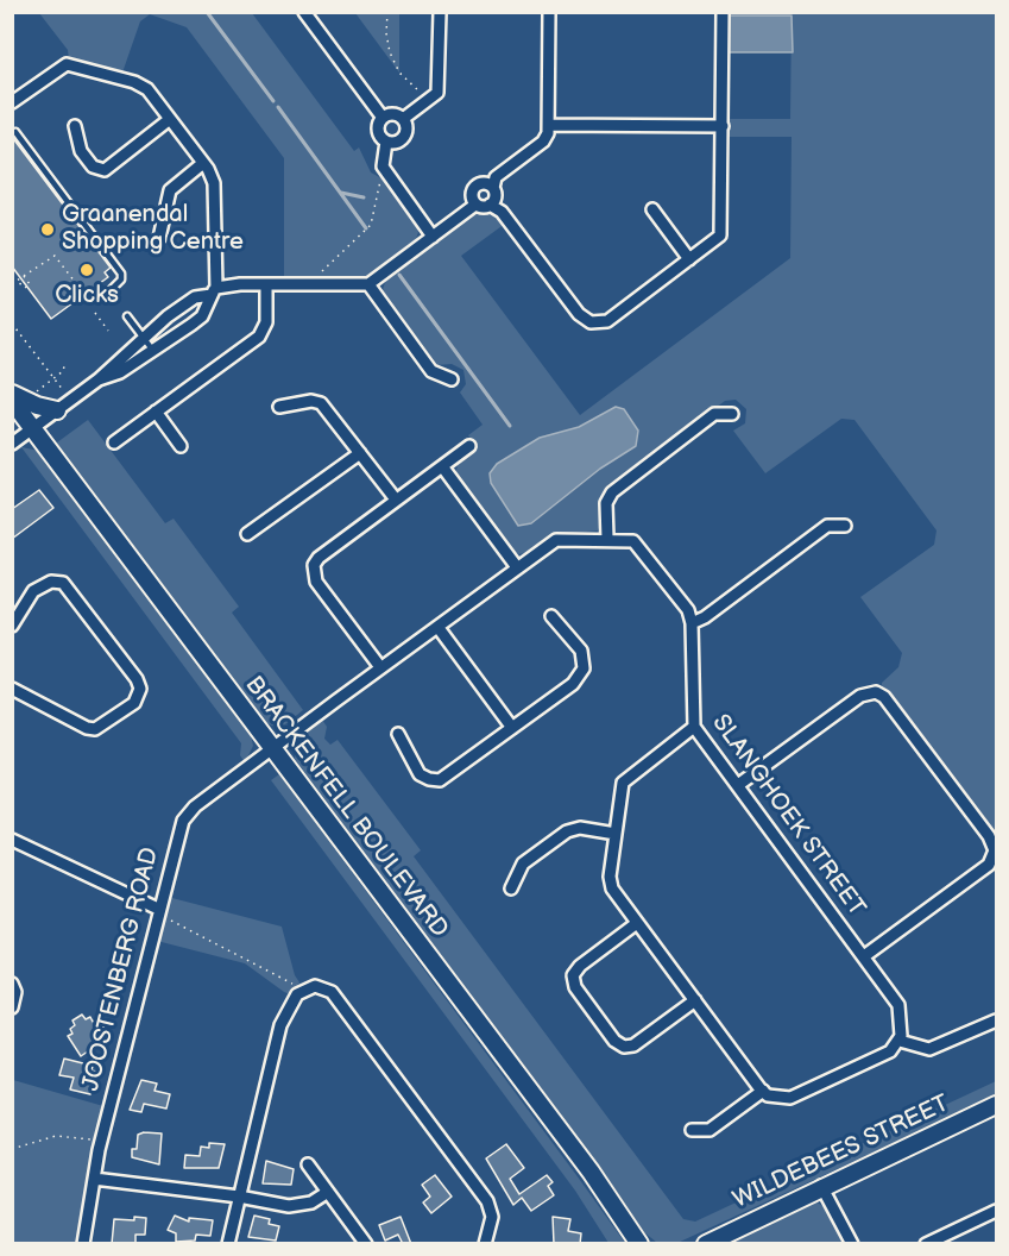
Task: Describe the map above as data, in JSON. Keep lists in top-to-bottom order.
{
  "streets": {
    "street": [
      "BRACKENFELL BOULEVARD",
      "SLANGHOEK STREET",
      "JOOSTENBERG ROAD",
      "WILDEBEES STREET"
    ]
  },
  "crossings": [
    ["BRACKENFELL BOULEVARD", "JOOSTENBERG ROAD"],
    ["SLANGHOEK STREET", "JOOSTENBERG ROAD"]
  ],
  "places": ["Graanendal Shopping Centre", "Clicks"]
}
